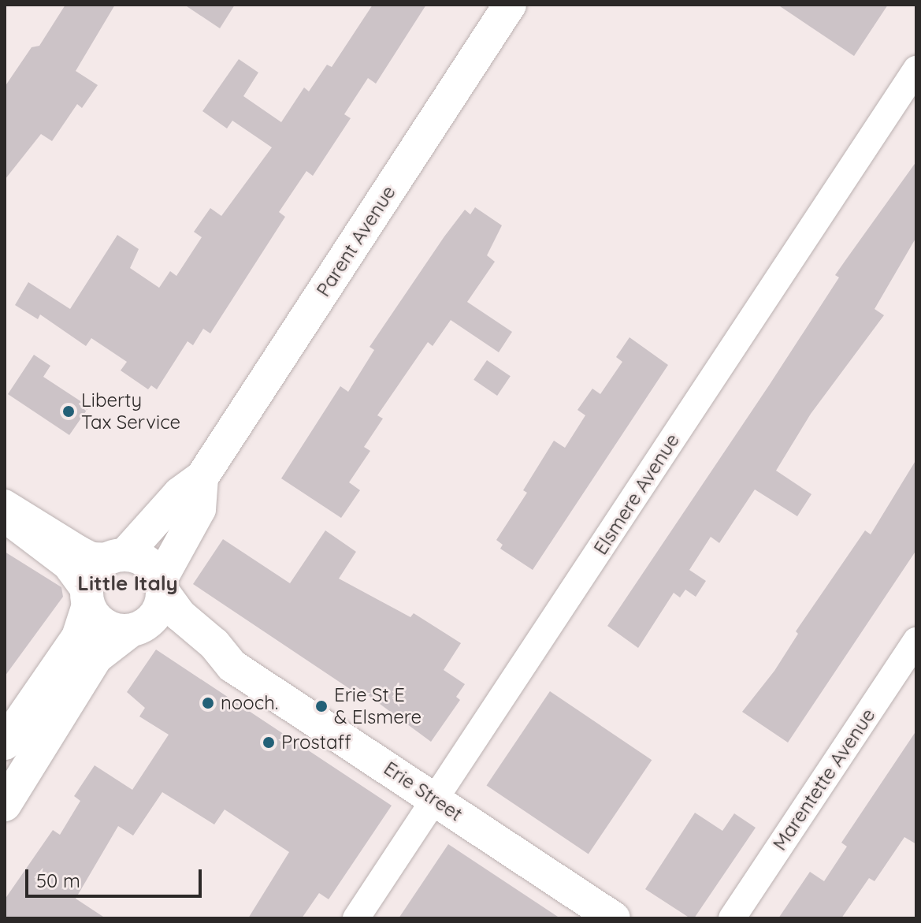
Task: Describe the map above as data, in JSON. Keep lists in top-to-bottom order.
{
  "streets": {
    "street": [
      "Parent Avenue",
      "Elsmere Avenue",
      "Marentette Avenue",
      "Erie Street"
    ]
  },
  "crossings": [
    ["Parent Avenue", "Erie Street"],
    ["Elsmere Avenue", "Erie Street"]
  ],
  "districts": ["Little Italy"],
  "places": [
    "Liberty Tax Service",
    "nooch.",
    "Erie St E & Elsmere",
    "Prostaff"
  ],
  "scale_bar": "50 m"
}
